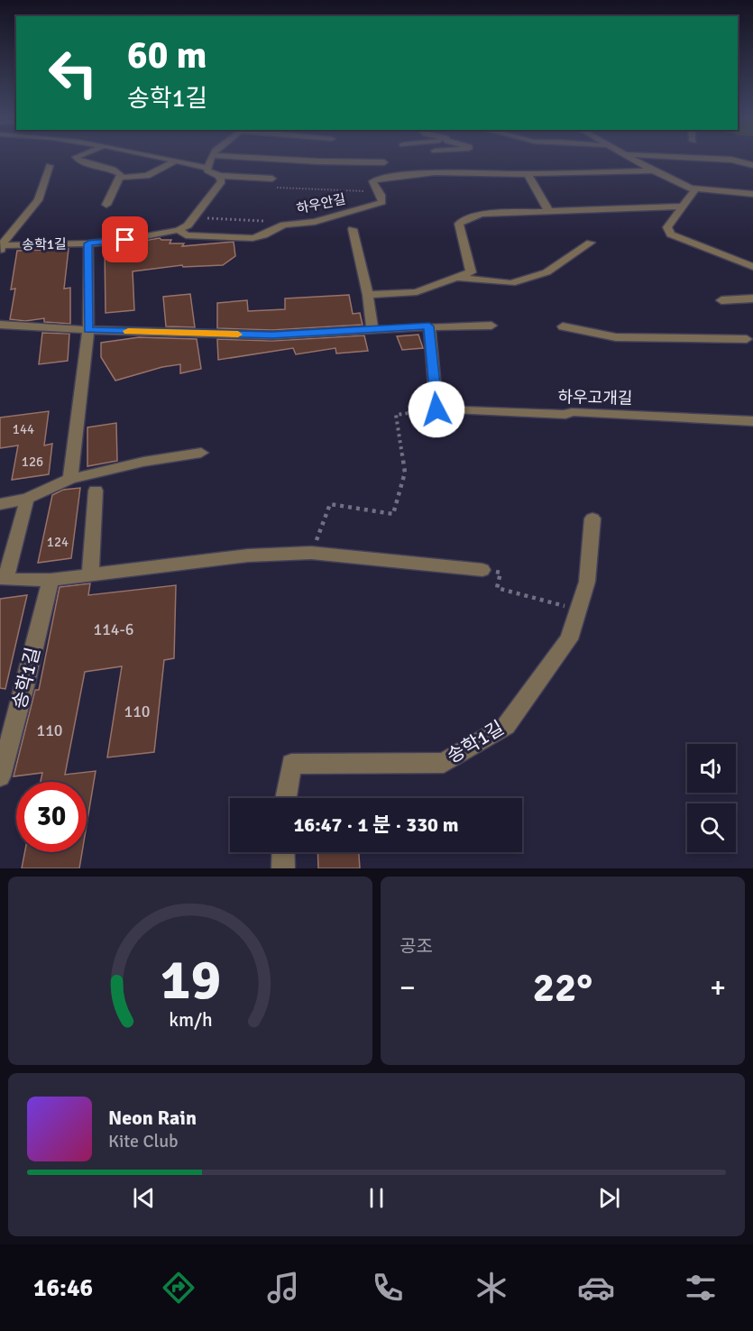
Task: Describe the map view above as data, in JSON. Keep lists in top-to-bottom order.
{
  "streets": {
    "street": ["하우안길", "송학1길", "하우고개길"]
  },
  "crossings": [
    ["하우안길", "송학1길"]
  ],
  "house_numbers": [
    "144",
    "126",
    "124",
    "114-6",
    "110",
    "110"
  ],
  "page": {
    "turn": ["60 m", "송학1길"],
    "limit": "30",
    "trip": "16:47 · 1 분 · 330 m",
    "tile": "공조",
    "heat": ["−", "22°", "+"],
    "song": ["Neon Rain", "Kite Club"],
    "tabs": "16:46",
    "gauge": ["19", "km/h"]
  }
}
